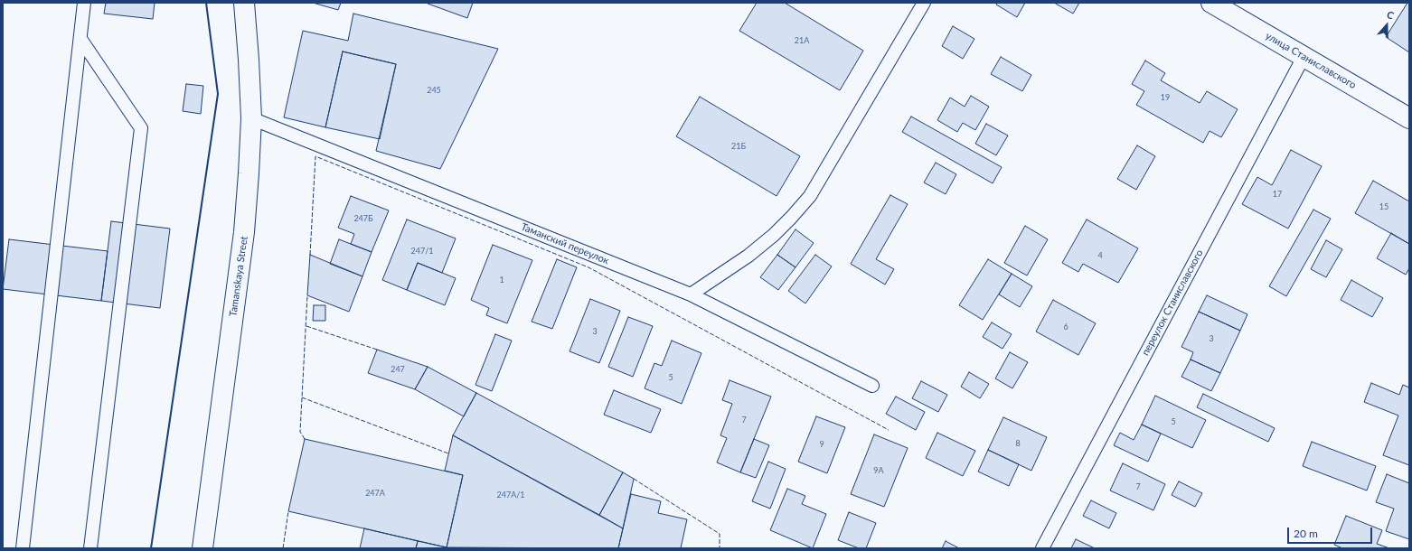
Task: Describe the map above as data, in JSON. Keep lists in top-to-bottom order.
{
  "streets": {
    "street": ["улица Станиславского", "Tamanskaya Street"],
    "lane": ["Таманский переулок", "переулок Станиславского"]
  },
  "crossings": [
    ["улица Станиславского", "переулок Станиславского"],
    ["Таманский переулок", "Tamanskaya Street"]
  ],
  "house_numbers": [
    "21А",
    "245",
    "19",
    "21Б",
    "17",
    "15",
    "247Б",
    "247/1",
    "4",
    "1",
    "6",
    "3",
    "3",
    "247",
    "5",
    "7",
    "5",
    "8",
    "9",
    "9А",
    "7",
    "247А",
    "247А/1"
  ],
  "scale_bar": "20 m",
  "north": "top"
}
